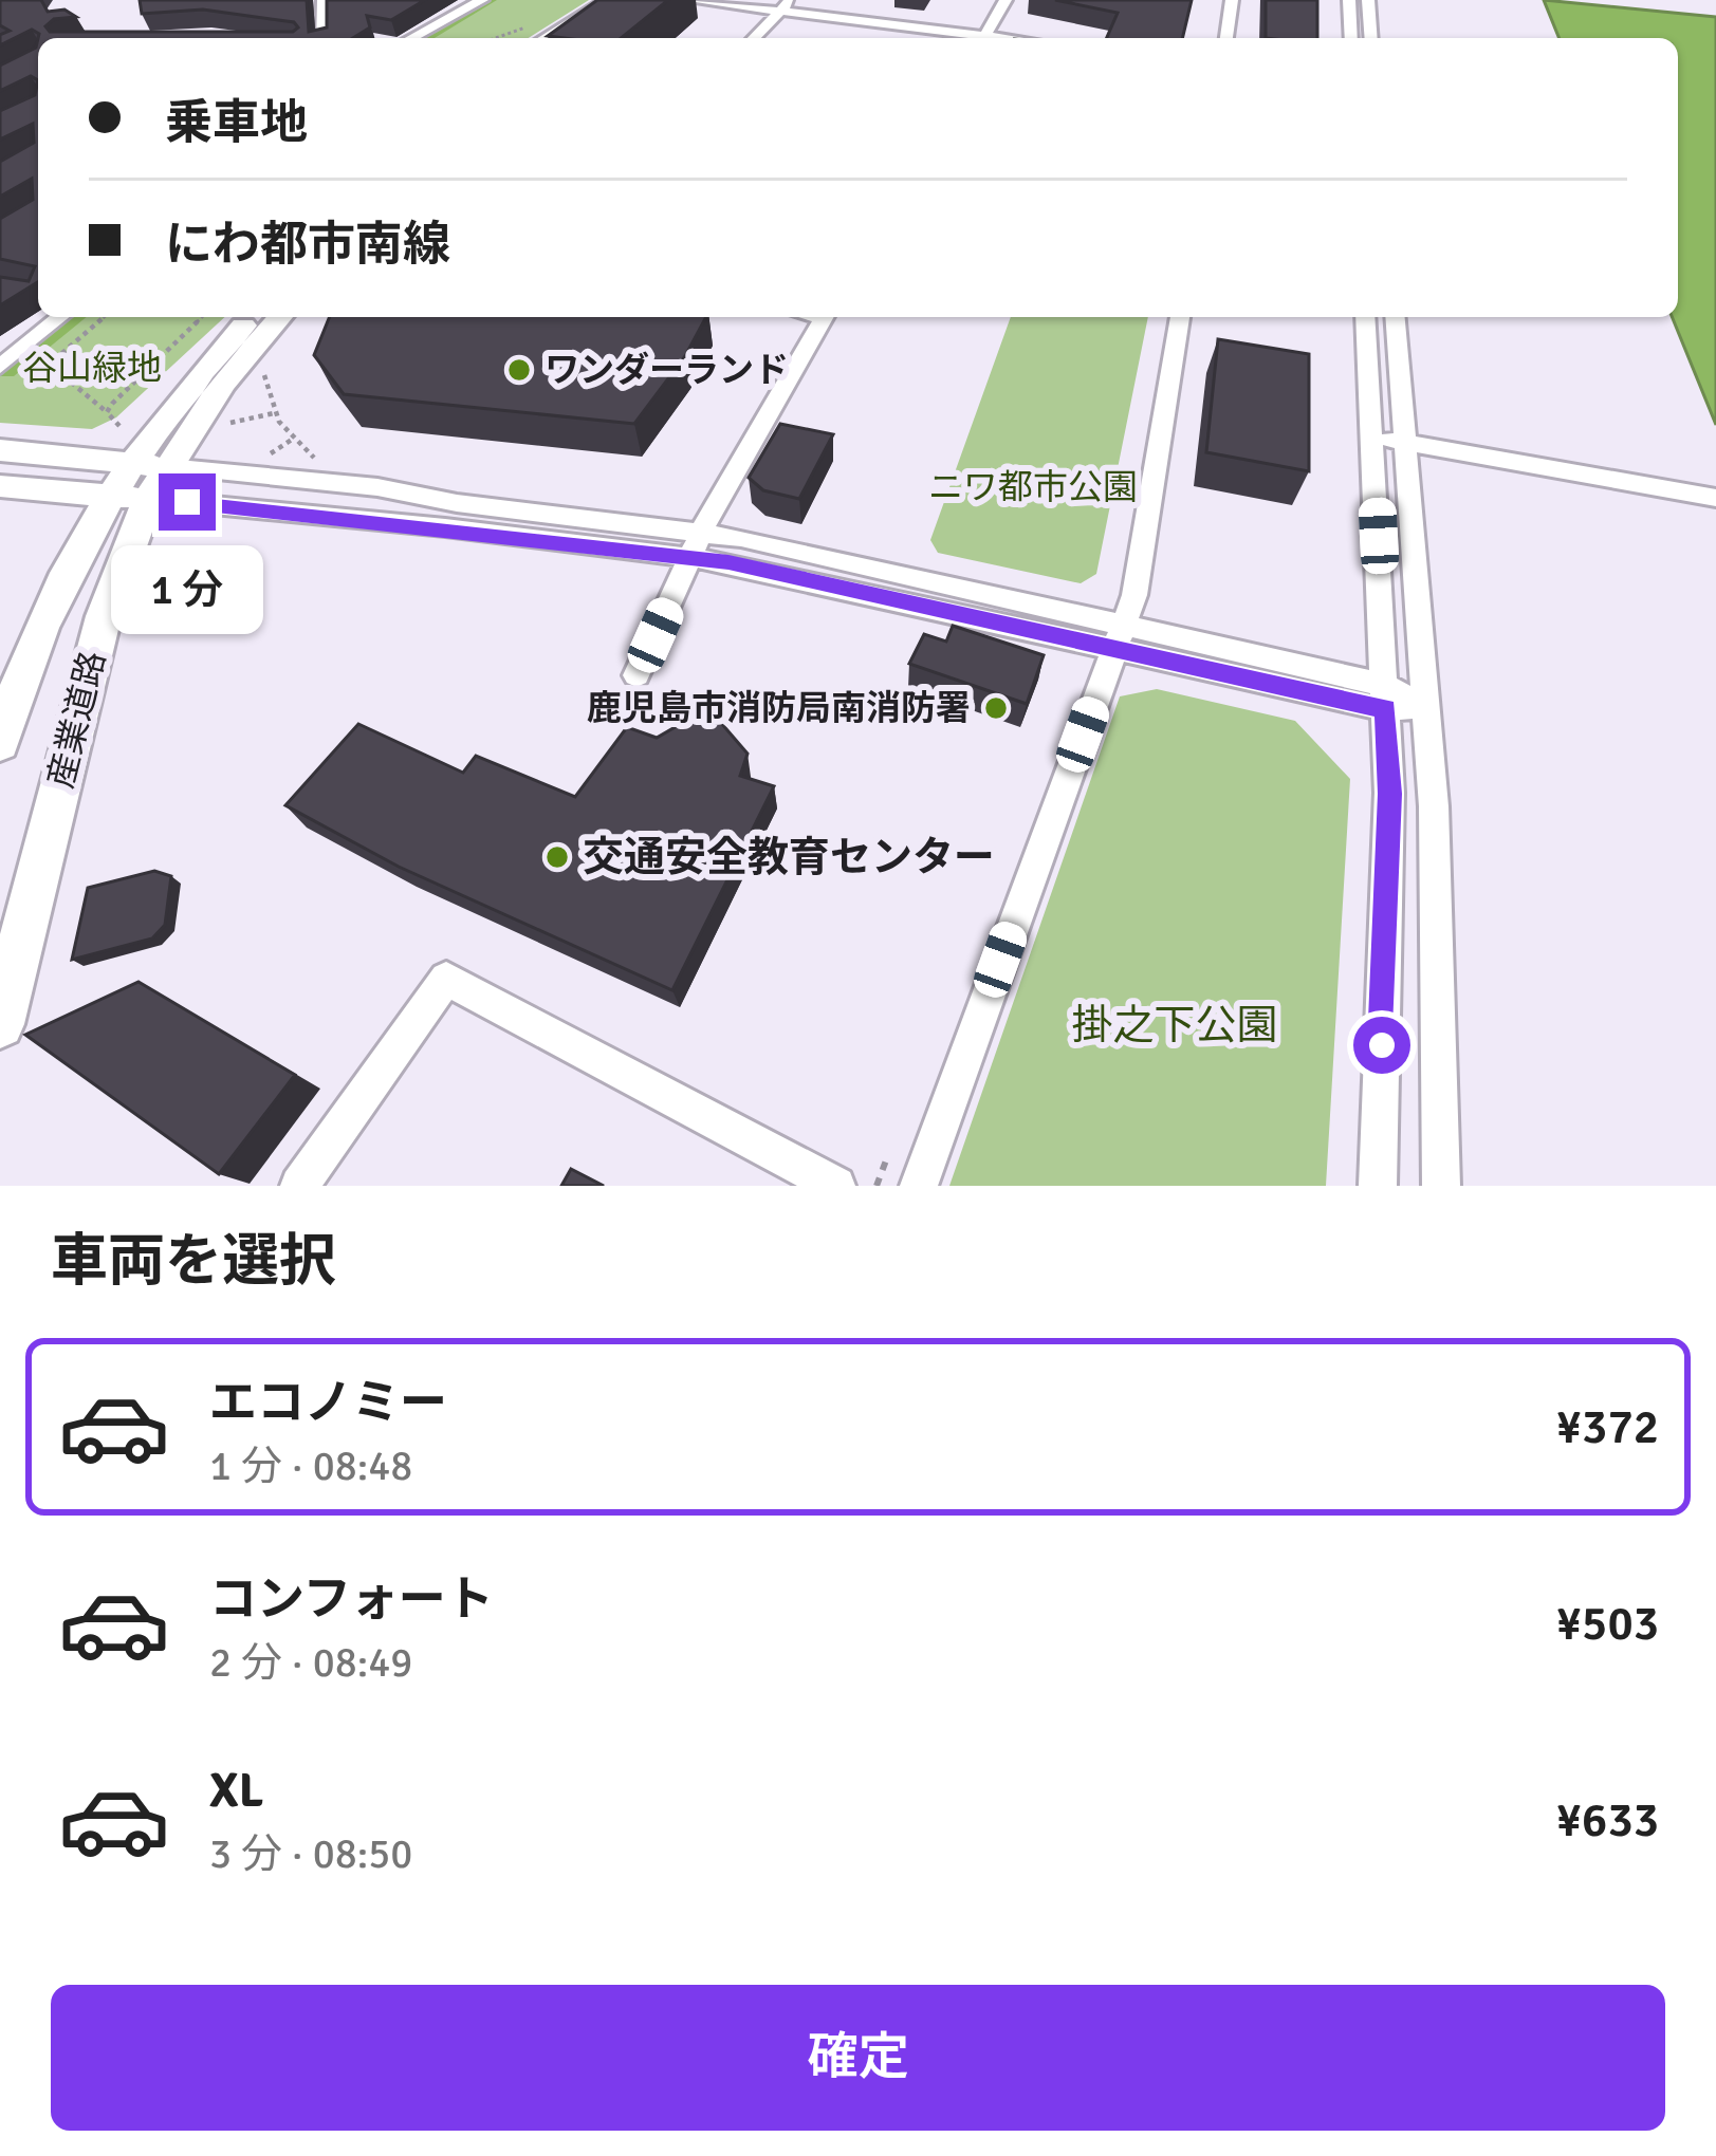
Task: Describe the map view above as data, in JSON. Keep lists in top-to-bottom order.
{
  "streets": {
    "main road": ["産業道路"]
  },
  "parks": ["谷山緑地", "ニワ都市公園", "掛之下公園"],
  "places": ["ワンダーランド", "鹿児島市消防局南消防署", "交通安全教育センター"],
  "page": {
    "banner": ["乗車地", "にわ都市南線"],
    "bubble": "1 分",
    "heading": "車両を選択",
    "list": [
      {
        "name": "エコノミー",
        "note": "1 分 · 08:48",
        "value": "¥372"
      },
      {
        "name": "コンフォート",
        "note": "2 分 · 08:49",
        "value": "¥503"
      },
      {
        "name": "XL",
        "note": "3 分 · 08:50",
        "value": "¥633"
      }
    ],
    "buttons": "確定"
  }
}
